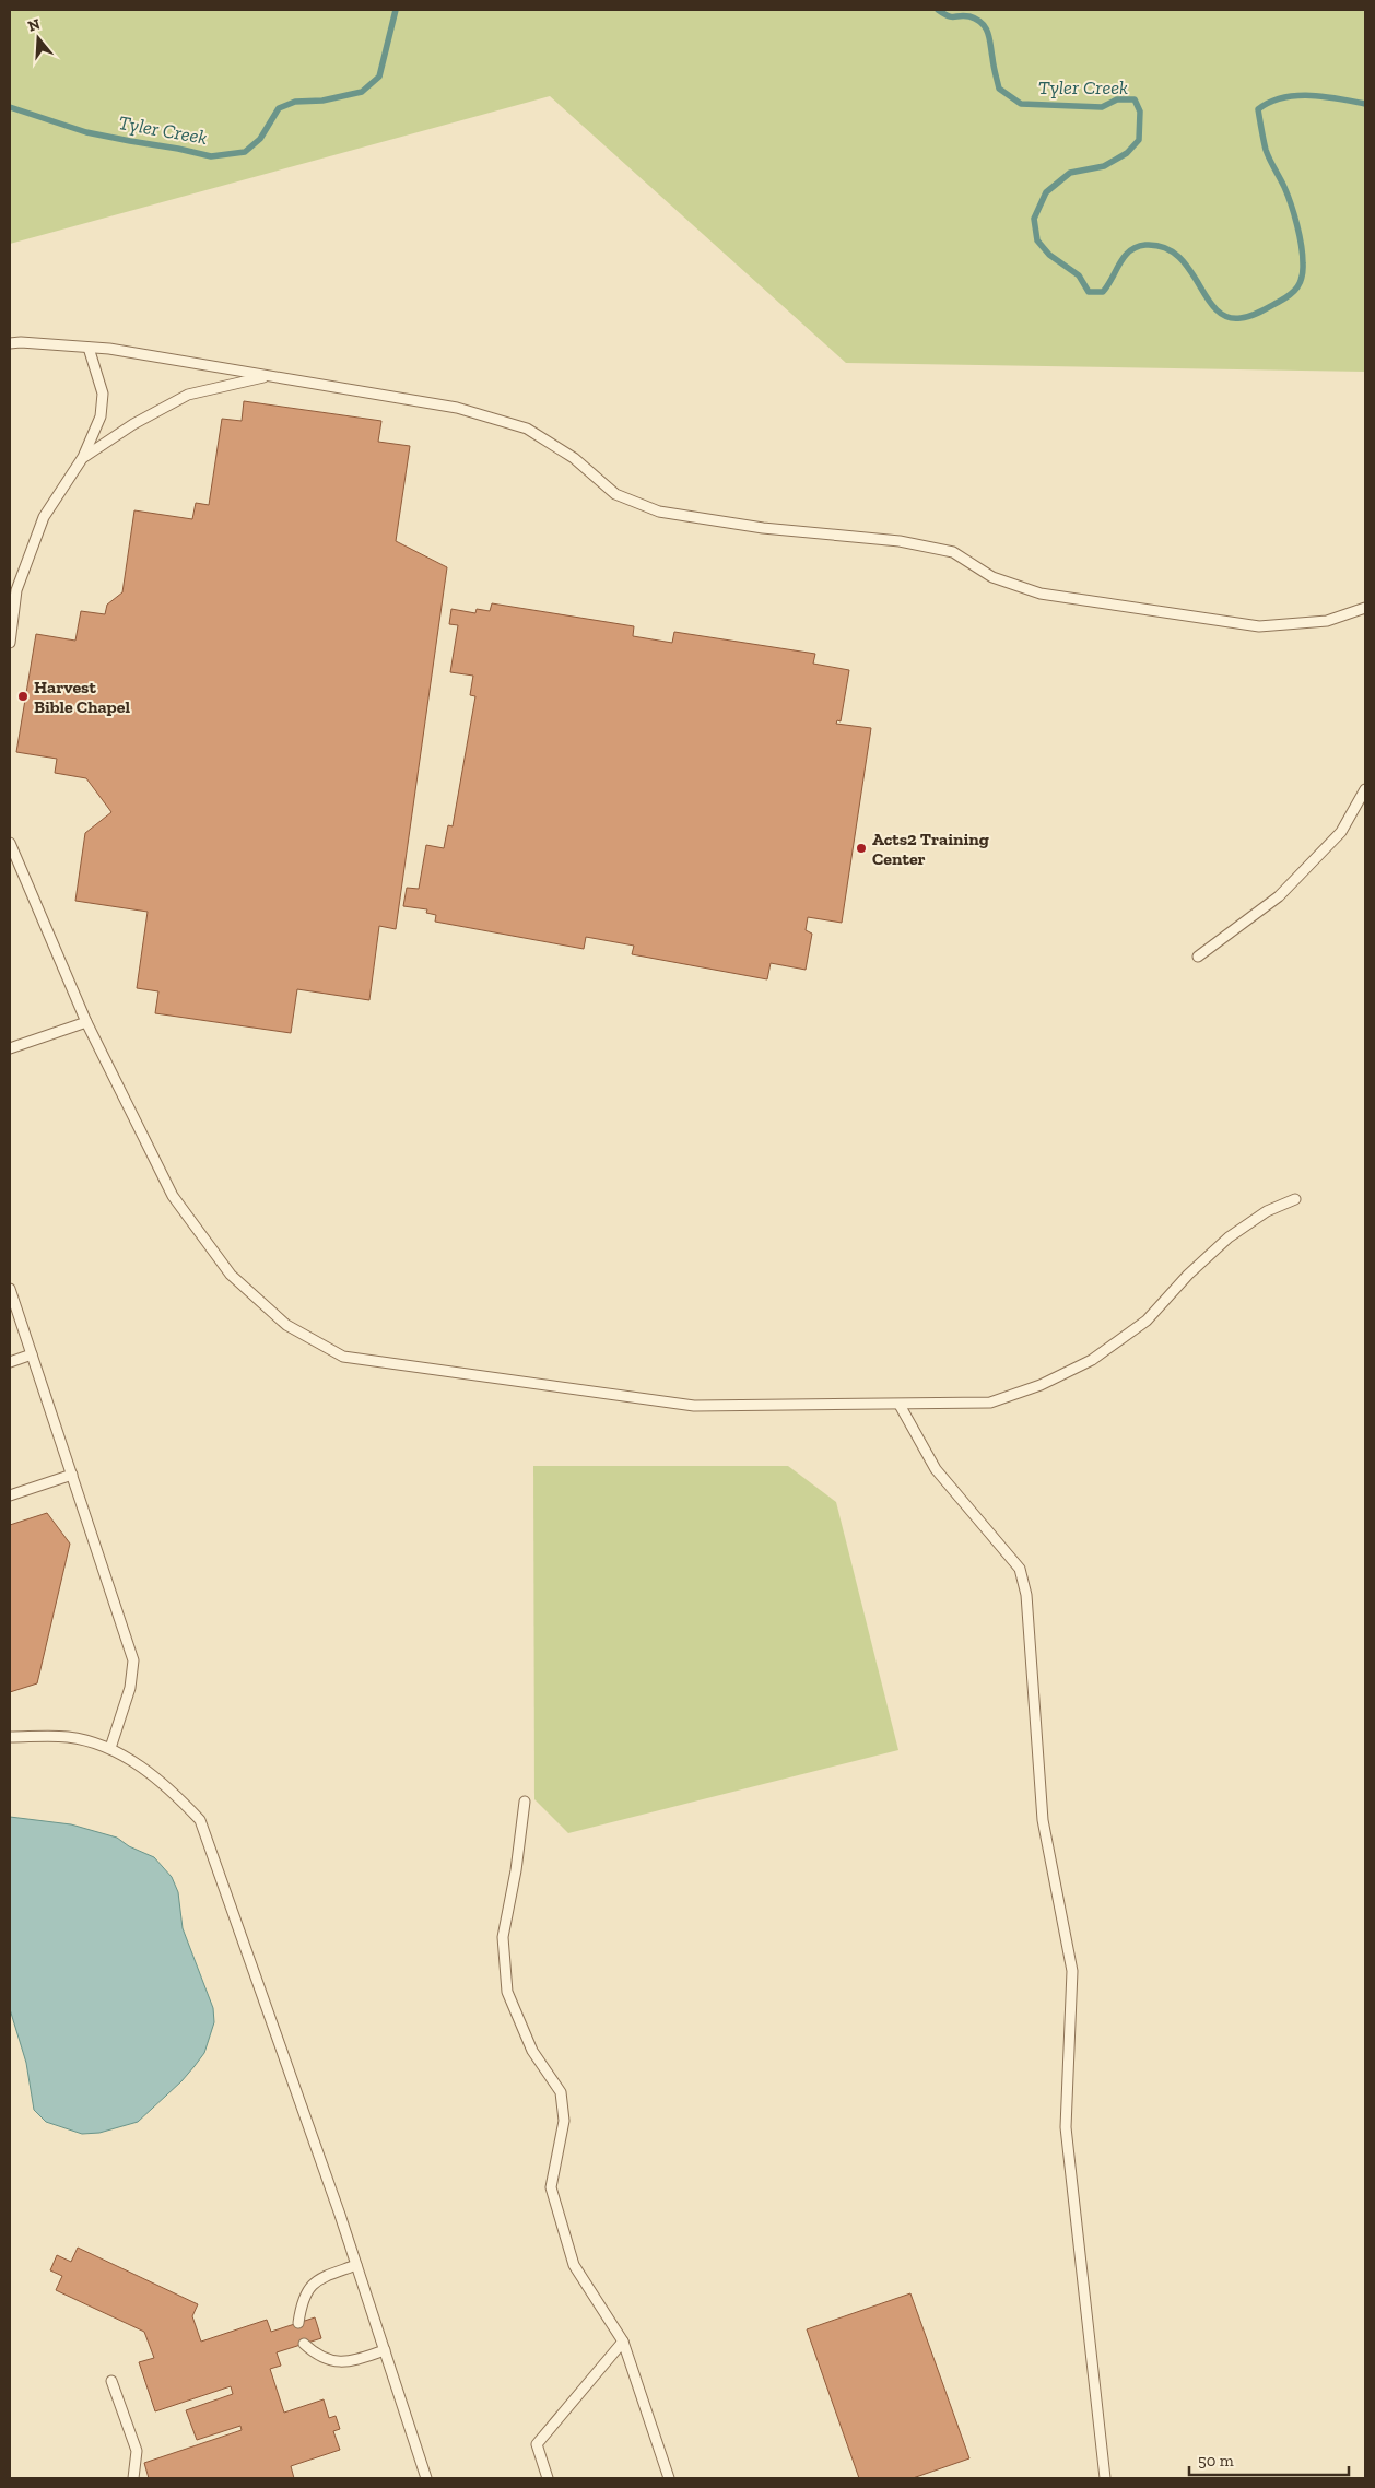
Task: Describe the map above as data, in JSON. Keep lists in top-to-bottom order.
{
  "water": ["Tyler Creek"],
  "places": ["Harvest Bible Chapel", "Acts2 Training Center"],
  "scale_bar": "50 m",
  "north": "top"
}
